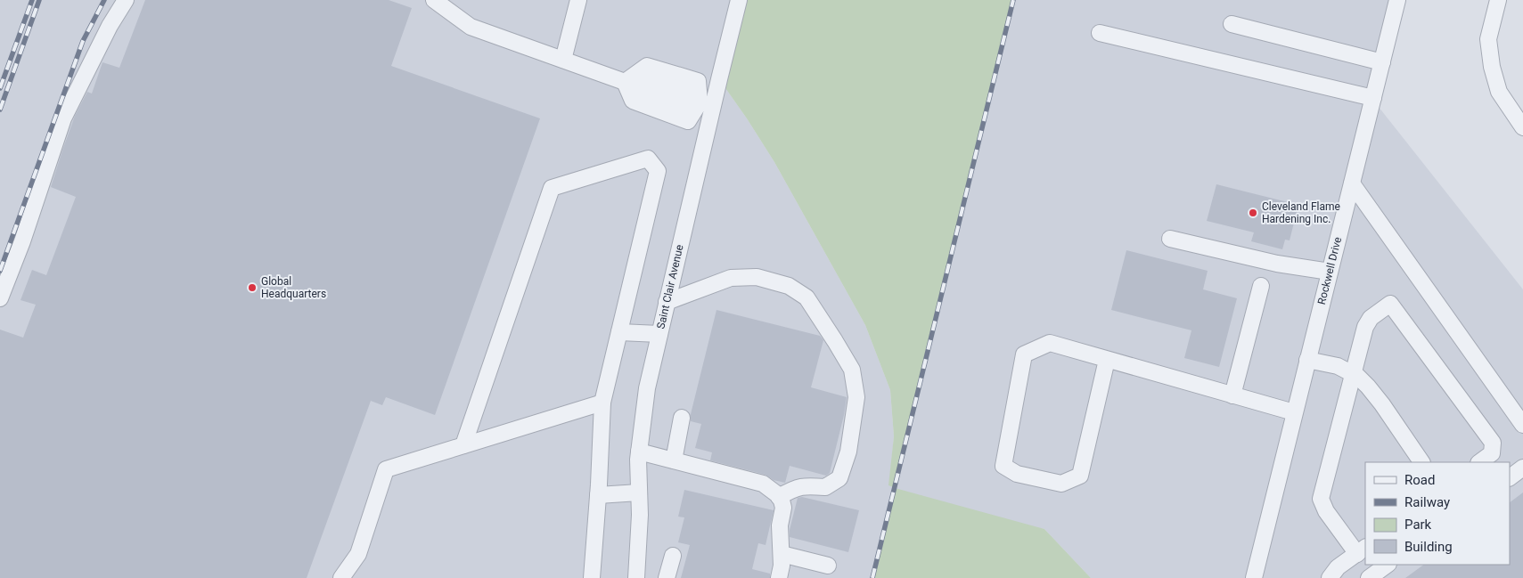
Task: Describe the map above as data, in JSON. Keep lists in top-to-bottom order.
{
  "streets": {
    "street": ["Rockwell Drive", "Saint Clair Avenue"]
  },
  "places": ["Cleveland Flame Hardening Inc.", "Global Headquarters"],
  "legend": [
    "Road",
    "Railway",
    "Park",
    "Building"
  ]
}
